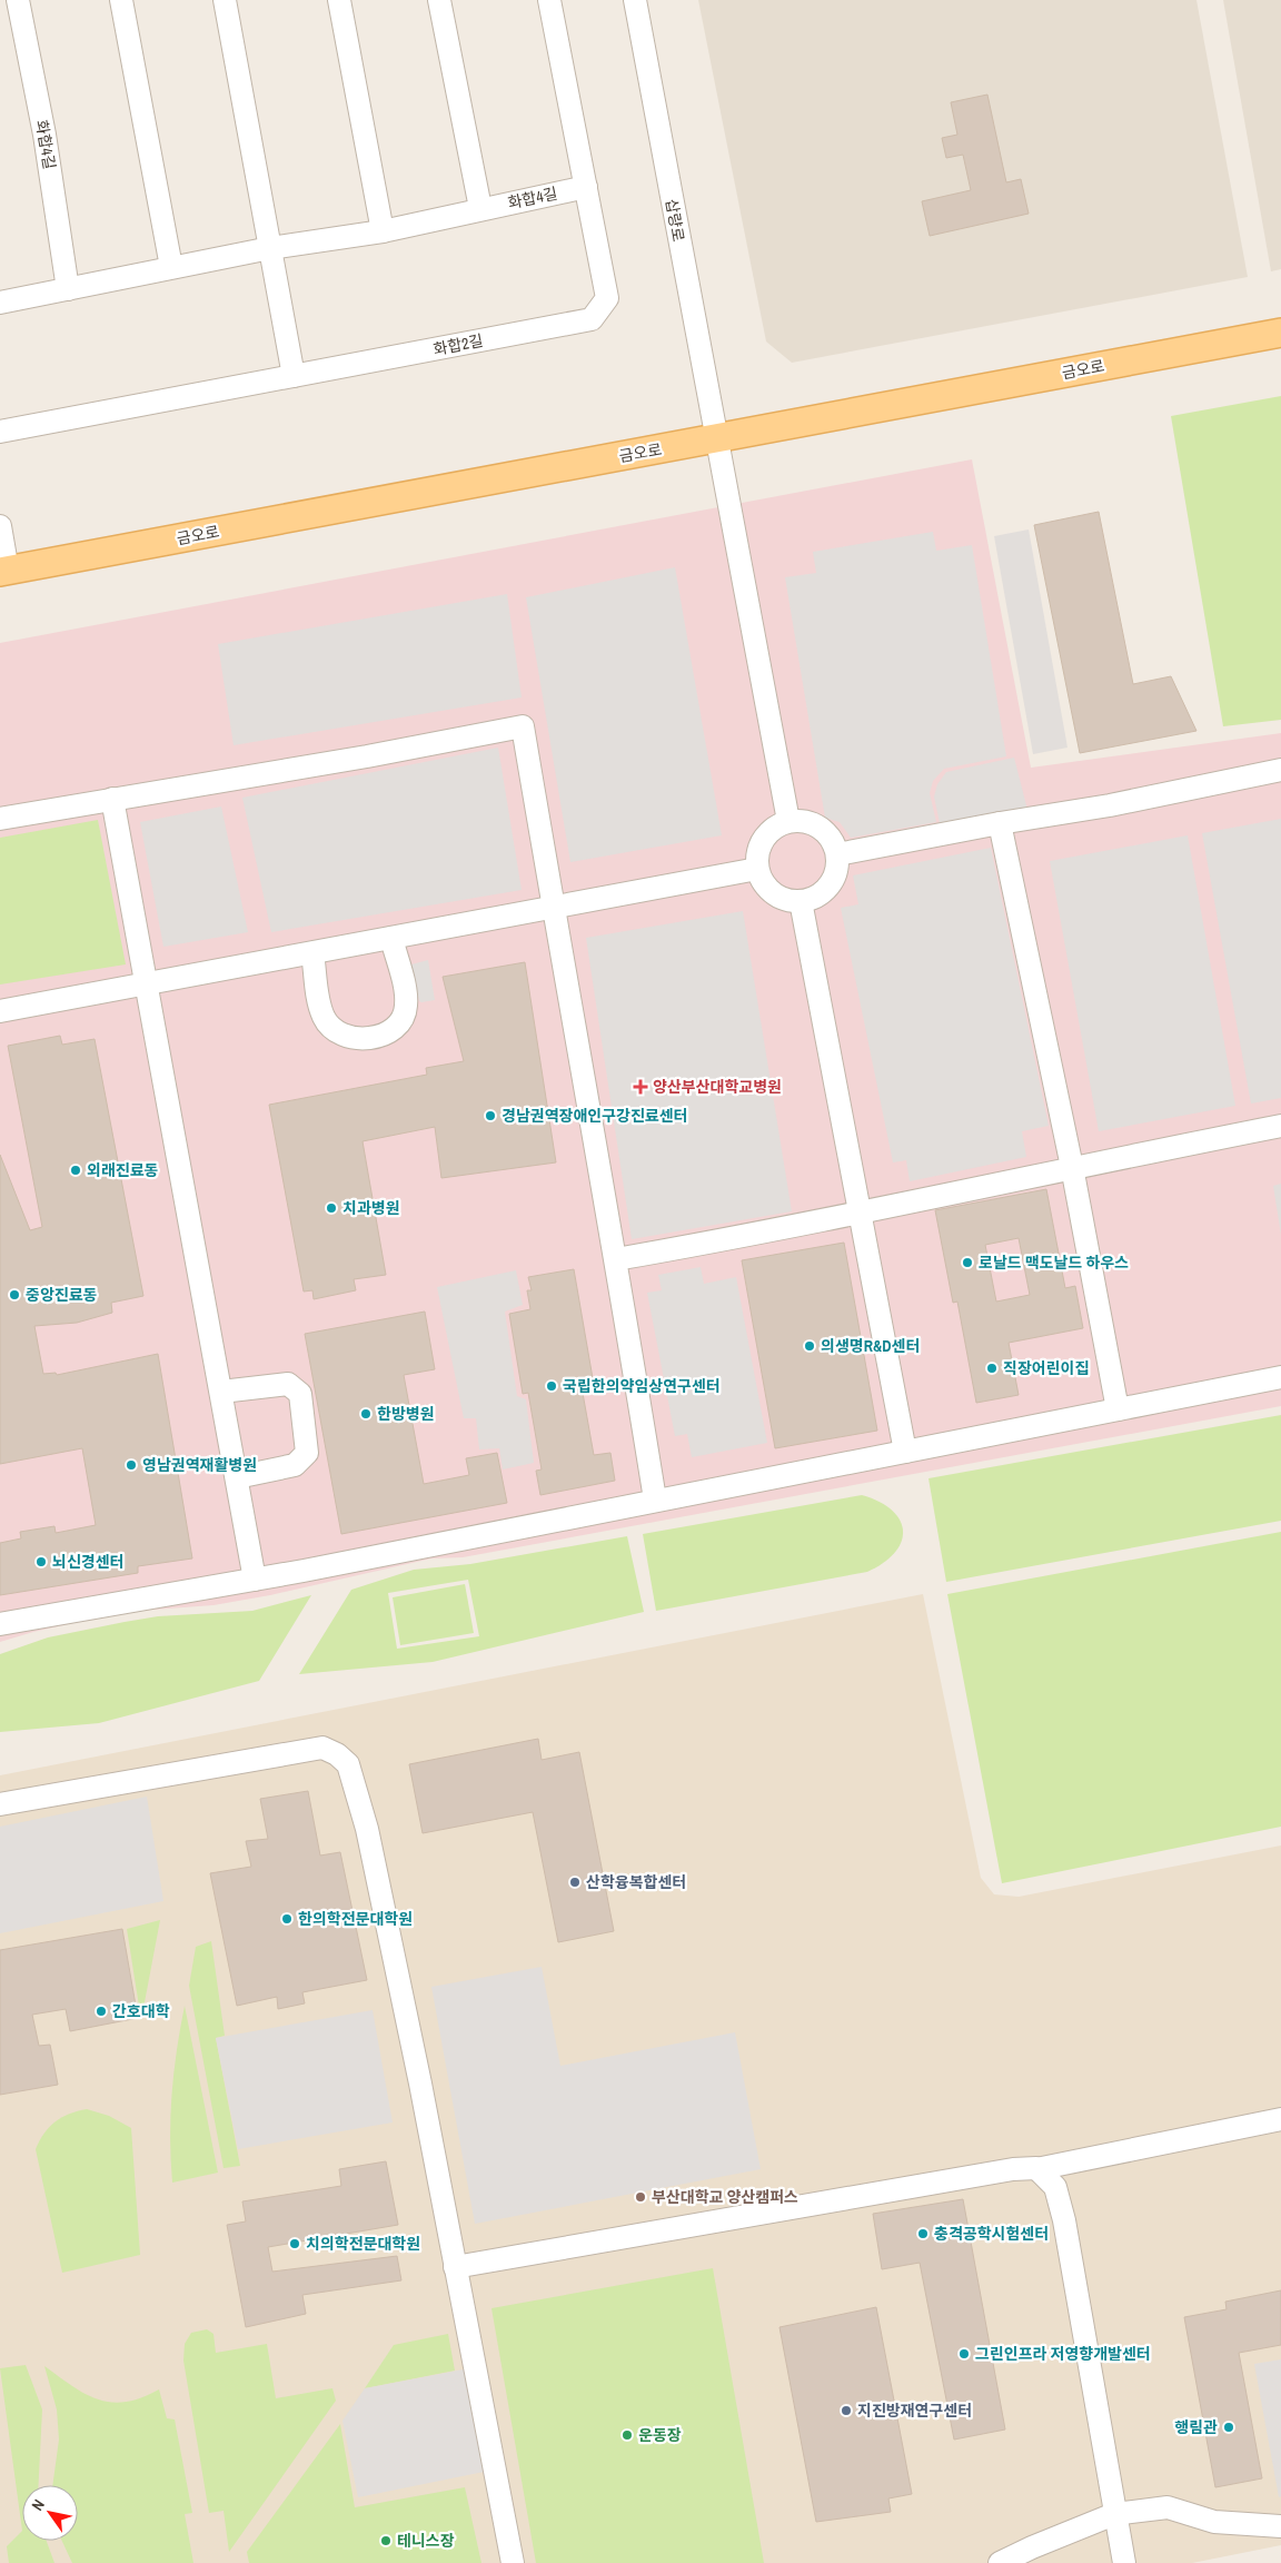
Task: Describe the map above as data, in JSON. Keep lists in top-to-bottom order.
{
  "streets": {
    "main road": ["금오로"],
    "street": ["화합4길", "삽량로", "화합2길"]
  },
  "crossings": [
    ["화합4길", "화합2길"],
    ["삽량로", "금오로"]
  ],
  "places": {
    "health": ["양산부산대학교병원"],
    "other": [
      "경남권역장애인구강진료센터",
      "외래진료동",
      "치과병원",
      "로날드 맥도날드 하우스",
      "중앙진료동",
      "의생명R&D센터",
      "직장어린이집",
      "국립한의약임상연구센터",
      "한방병원",
      "영남권역재활병원",
      "뇌신경센터",
      "산학융복합센터",
      "한의학전문대학원",
      "간호대학",
      "부산대학교 양산캠퍼스",
      "충격공학시험센터",
      "치의학전문대학원",
      "그린인프라 저영향개발센터",
      "지진방재연구센터",
      "행림관",
      "운동장",
      "테니스장"
    ]
  },
  "north": "top left"
}
